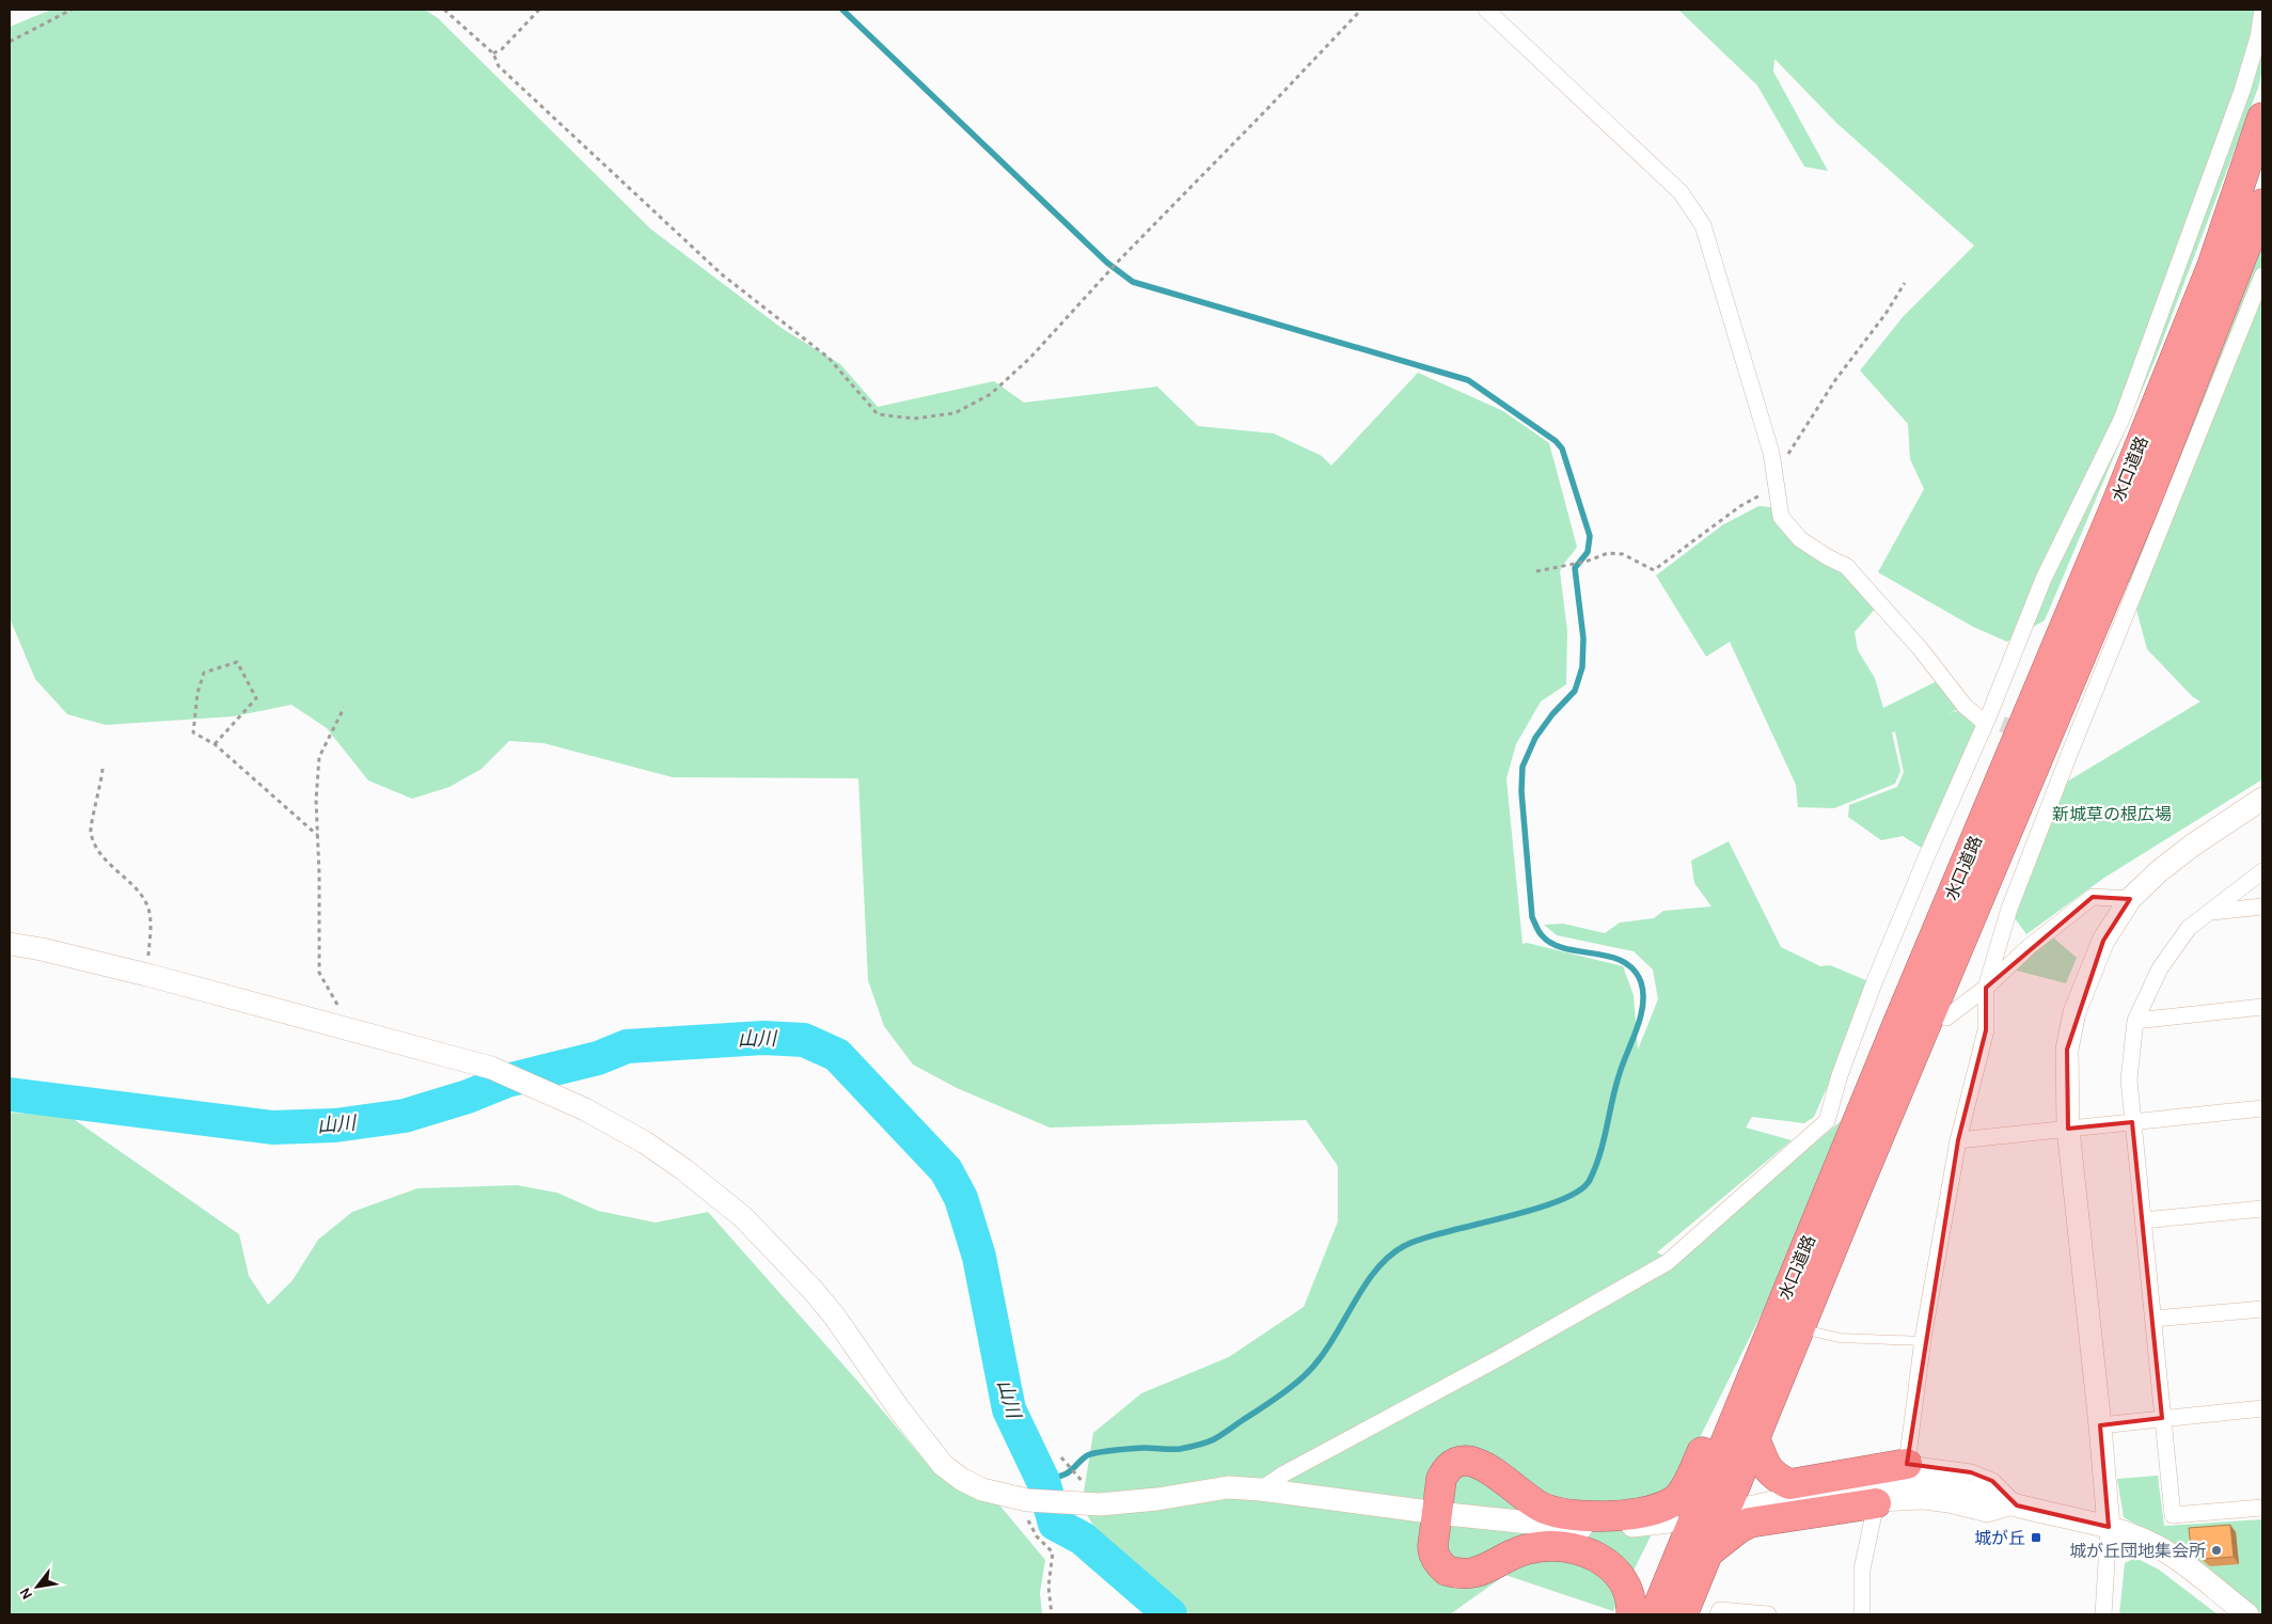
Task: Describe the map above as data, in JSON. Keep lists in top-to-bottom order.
{
  "streets": {
    "highway": ["水口道路"]
  },
  "water": ["山川"],
  "parks": ["新城草の根広場"],
  "places": {
    "transit": ["城が丘"],
    "other": ["城が丘団地集会所"]
  },
  "north": "bottom left"
}
